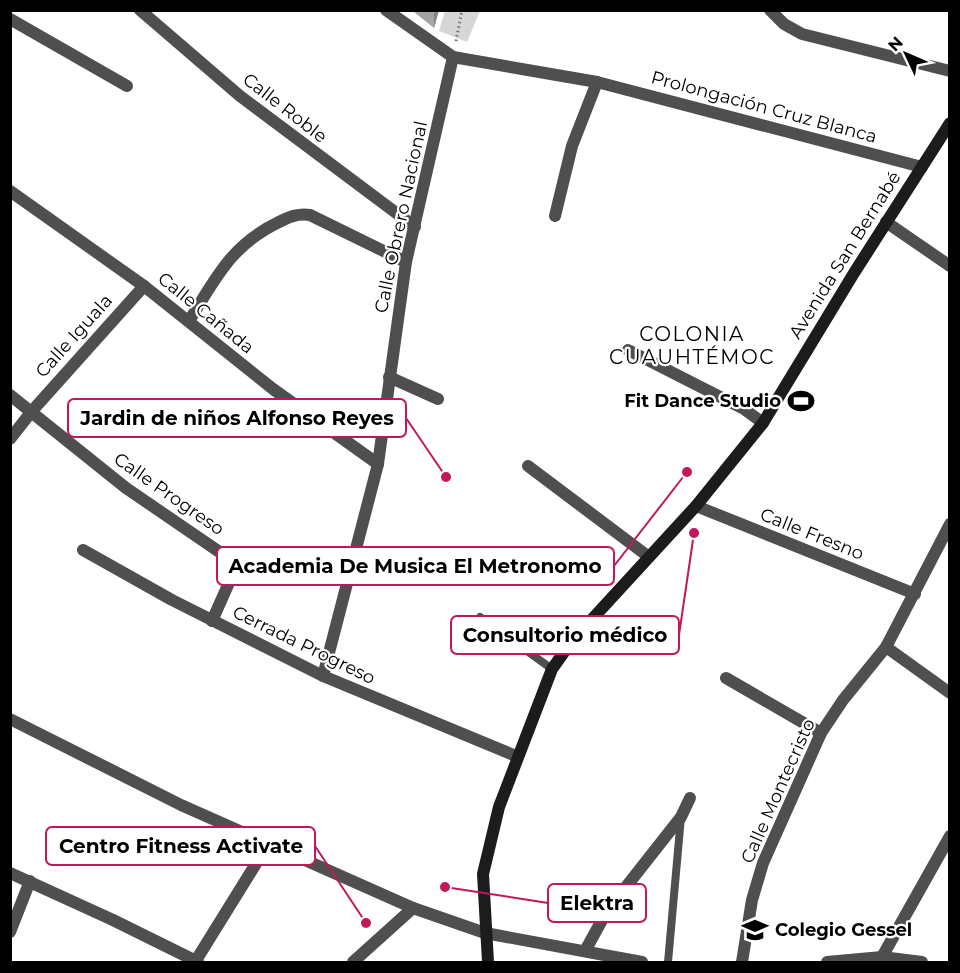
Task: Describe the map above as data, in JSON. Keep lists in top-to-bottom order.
{
  "streets": {
    "main road": ["Avenida San Bernabé"],
    "street": [
      "Prolongación Cruz Blanca",
      "Calle Roble",
      "Calle Obrero Nacional",
      "Calle Cañada",
      "Calle Iguala",
      "Calle Progreso",
      "Calle Fresno",
      "Cerrada Progreso",
      "Calle Montecristo"
    ]
  },
  "crossings": [
    ["Prolongación Cruz Blanca", "Calle Obrero Nacional"],
    ["Prolongación Cruz Blanca", "Avenida San Bernabé"],
    ["Calle Roble", "Calle Obrero Nacional"],
    ["Calle Obrero Nacional", "Calle Cañada"],
    ["Calle Obrero Nacional", "Cerrada Progreso"],
    ["Avenida San Bernabé", "Calle Fresno"],
    ["Avenida San Bernabé", "Cerrada Progreso"],
    ["Calle Cañada", "Calle Iguala"],
    ["Calle Iguala", "Calle Progreso"],
    ["Calle Progreso", "Cerrada Progreso"],
    ["Calle Fresno", "Calle Montecristo"]
  ],
  "districts": ["COLONIA CUAUHTÉMOC"],
  "places": {
    "sports": ["Fit Dance Studio"],
    "other": [
      "Academia De Musica El Metronomo",
      "Jardin de niños Alfonso Reyes",
      "Consultorio médico",
      "Elektra",
      "Centro Fitness Activate"
    ],
    "school or university": ["Colegio Gessel"]
  },
  "north": "top left"
}
